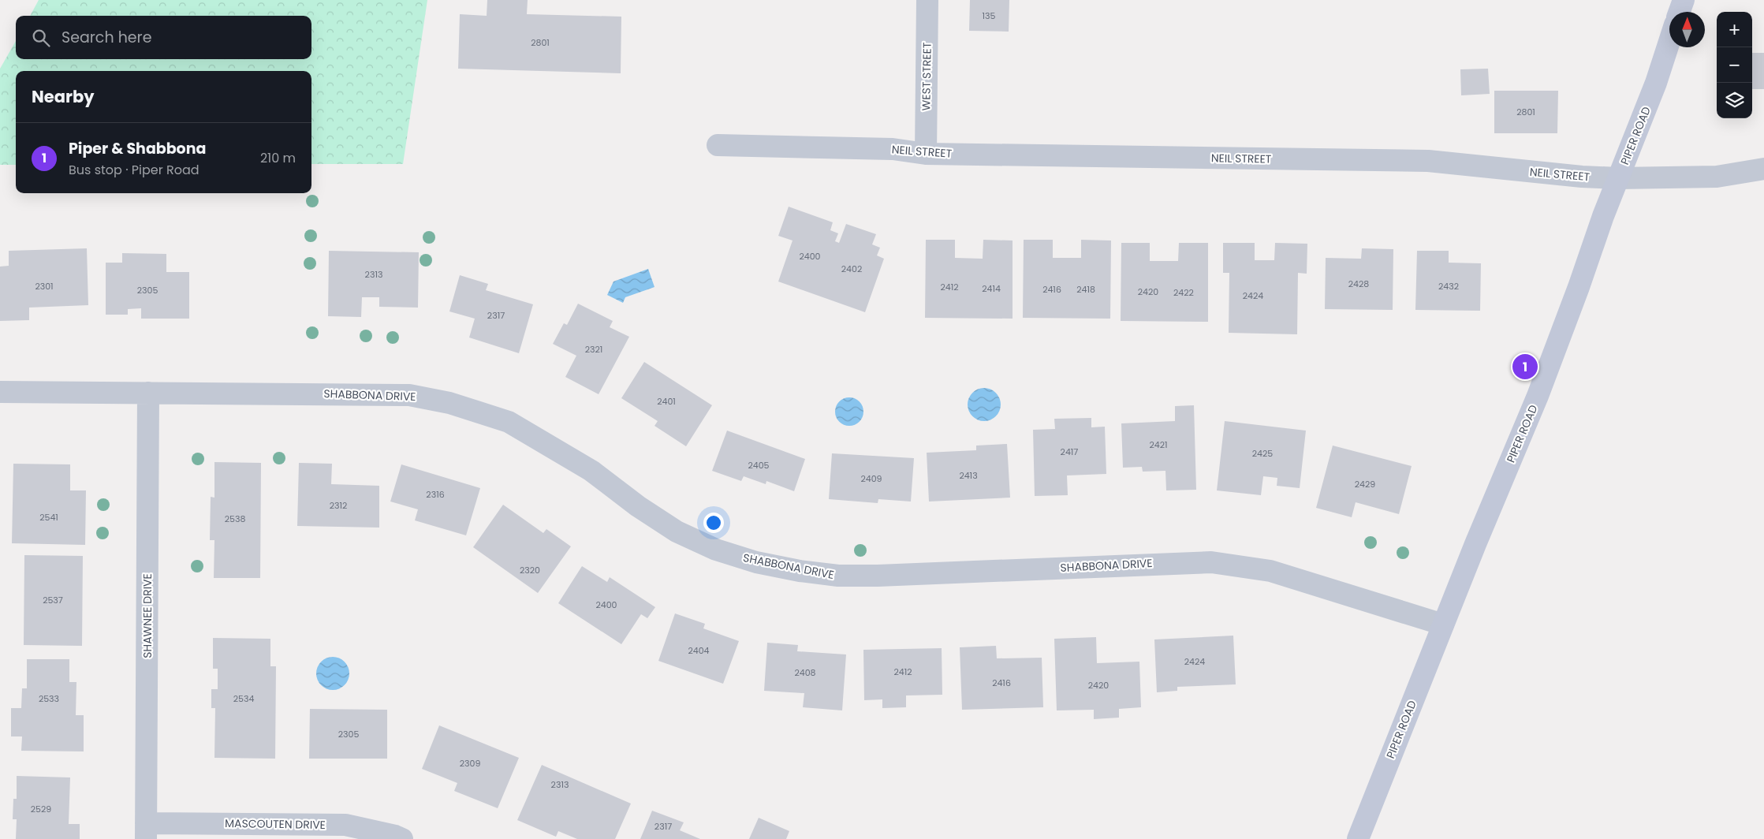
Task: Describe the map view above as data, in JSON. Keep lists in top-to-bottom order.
{
  "streets": {
    "street": [
      "WEST STREET",
      "PIPER ROAD",
      "NEIL STREET",
      "SHABBONA DRIVE",
      "SHAWNEE DRIVE",
      "MASCOUTEN DRIVE"
    ]
  },
  "crossings": [
    ["WEST STREET", "NEIL STREET"],
    ["PIPER ROAD", "NEIL STREET"],
    ["PIPER ROAD", "SHABBONA DRIVE"],
    ["SHABBONA DRIVE", "SHAWNEE DRIVE"],
    ["SHAWNEE DRIVE", "MASCOUTEN DRIVE"]
  ],
  "house_numbers": [
    "135",
    "2801",
    "2801",
    "2400",
    "2402",
    "2313",
    "2428",
    "2301",
    "2432",
    "2412",
    "2414",
    "2416",
    "2418",
    "2305",
    "2420",
    "2422",
    "2424",
    "2317",
    "2321",
    "2401",
    "2421",
    "2417",
    "2425",
    "2405",
    "2413",
    "2409",
    "2429",
    "2316",
    "2312",
    "2541",
    "2538",
    "2320",
    "2537",
    "2400",
    "2404",
    "2424",
    "2412",
    "2408",
    "2416",
    "2420",
    "2533",
    "2534",
    "2305",
    "2309",
    "2313",
    "2529",
    "2317"
  ],
  "north": "top",
  "page": {
    "map_buttons": ["+", "−"],
    "search": "Search here",
    "heading": "Nearby",
    "list": [
      {
        "mark": "1",
        "name": "Piper & Shabbona",
        "note": "Bus stop · Piper Road",
        "value": "210 m"
      }
    ],
    "pins": "1"
  }
}
